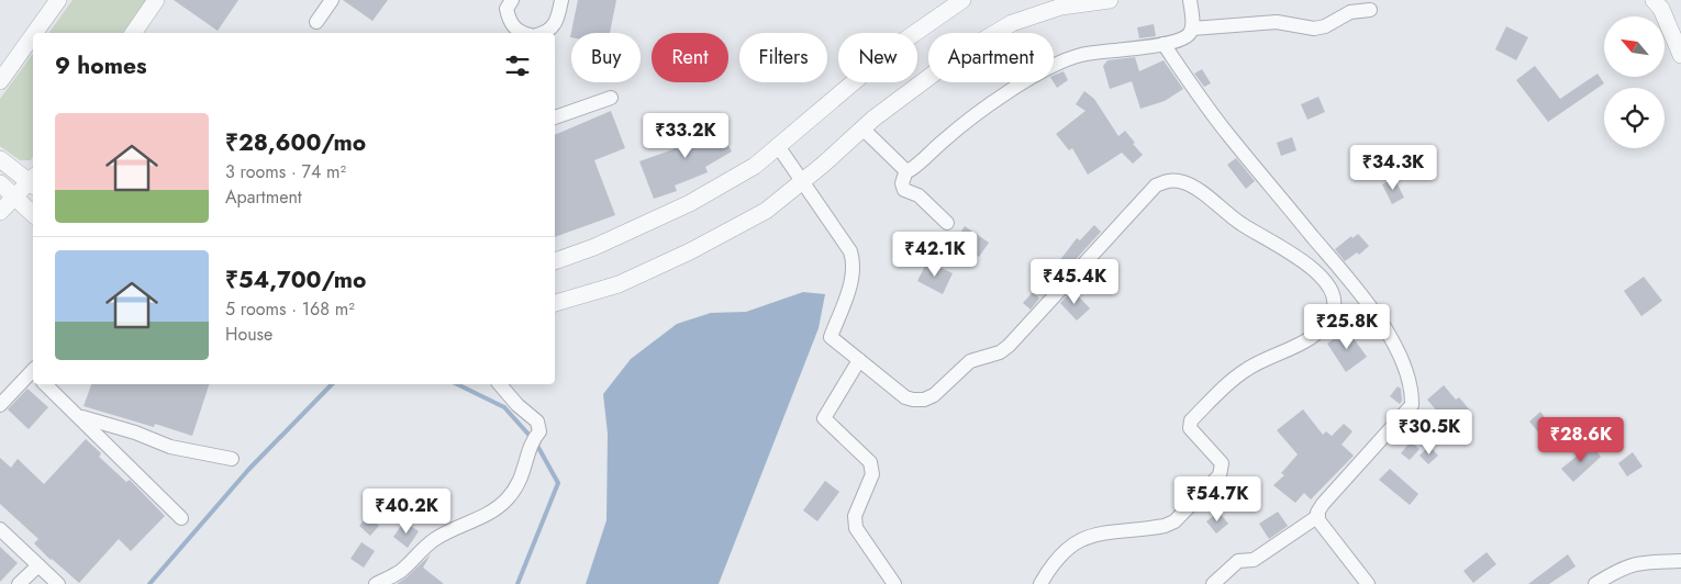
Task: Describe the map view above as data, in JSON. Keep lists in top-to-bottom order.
{
  "north": "top left",
  "page": {
    "chip": [
      "Buy",
      "Rent",
      "Filters",
      "New",
      "Apartment"
    ],
    "heading": "9 homes",
    "list": [
      {
        "name": "₹28,600/mo",
        "note": "3 rooms · 74 m² · Apartment"
      },
      {
        "name": "₹54,700/mo",
        "note": "5 rooms · 168 m² · House"
      }
    ],
    "price": [
      "₹33.2K",
      "₹34.3K",
      "₹42.1K",
      "₹45.4K",
      "₹25.8K",
      "₹30.5K",
      "₹28.6K",
      "₹54.7K",
      "₹40.2K"
    ]
  }
}
